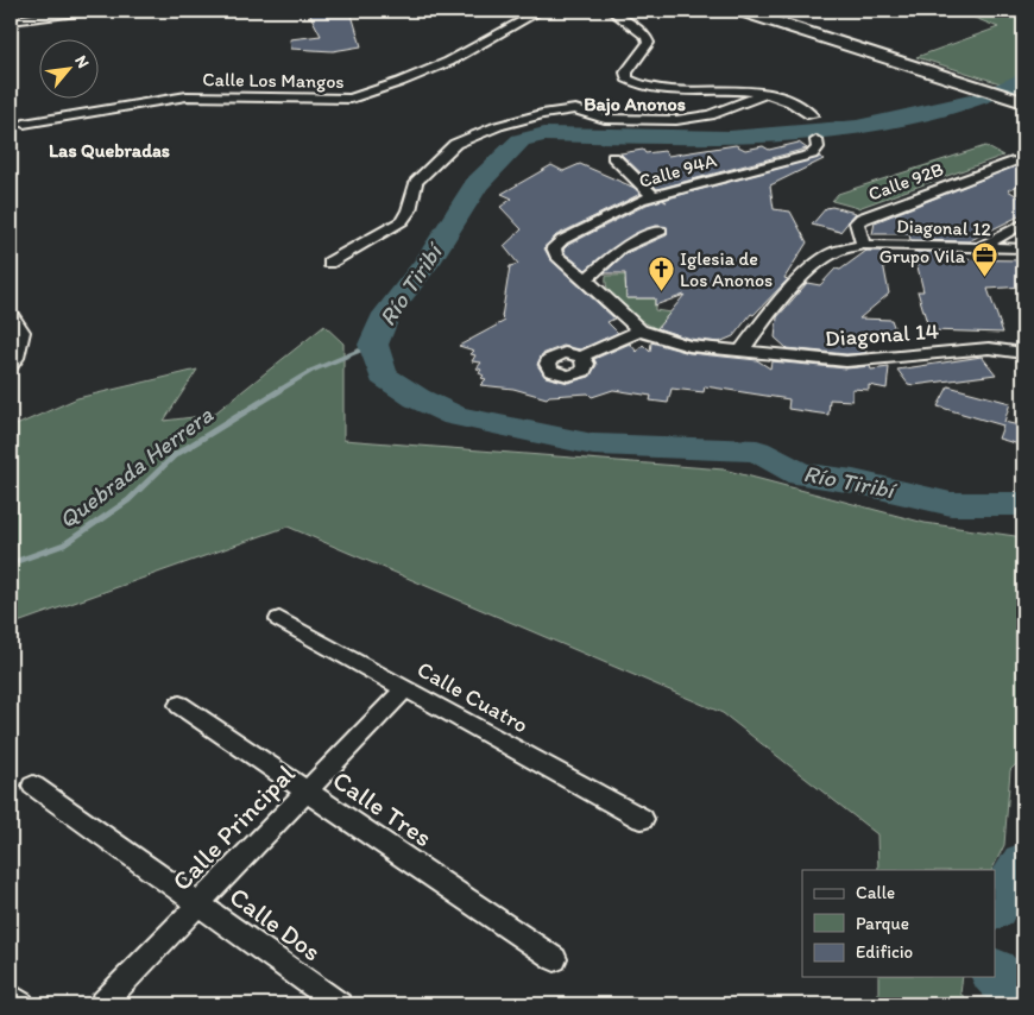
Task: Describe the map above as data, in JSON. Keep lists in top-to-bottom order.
{
  "streets": {
    "street": [
      "Calle Los Mangos",
      "Calle 94A",
      "Calle 92B",
      "Diagonal 12",
      "Diagonal 14",
      "Calle Cuatro",
      "Calle Tres",
      "Calle Principal",
      "Calle Dos"
    ]
  },
  "crossings": [
    ["Calle 92B", "Diagonal 12"],
    ["Calle Cuatro", "Calle Principal"],
    ["Calle Tres", "Calle Principal"],
    ["Calle Principal", "Calle Dos"]
  ],
  "districts": ["Bajo Anonos", "Las Quebradas"],
  "water": ["Río Tiribí", "Quebrada Herrera"],
  "places": {
    "office": ["Grupo Vila"],
    "church": ["Iglesia de Los Anonos"]
  },
  "legend": ["Calle", "Parque", "Edificio"],
  "north": "top right"
}
